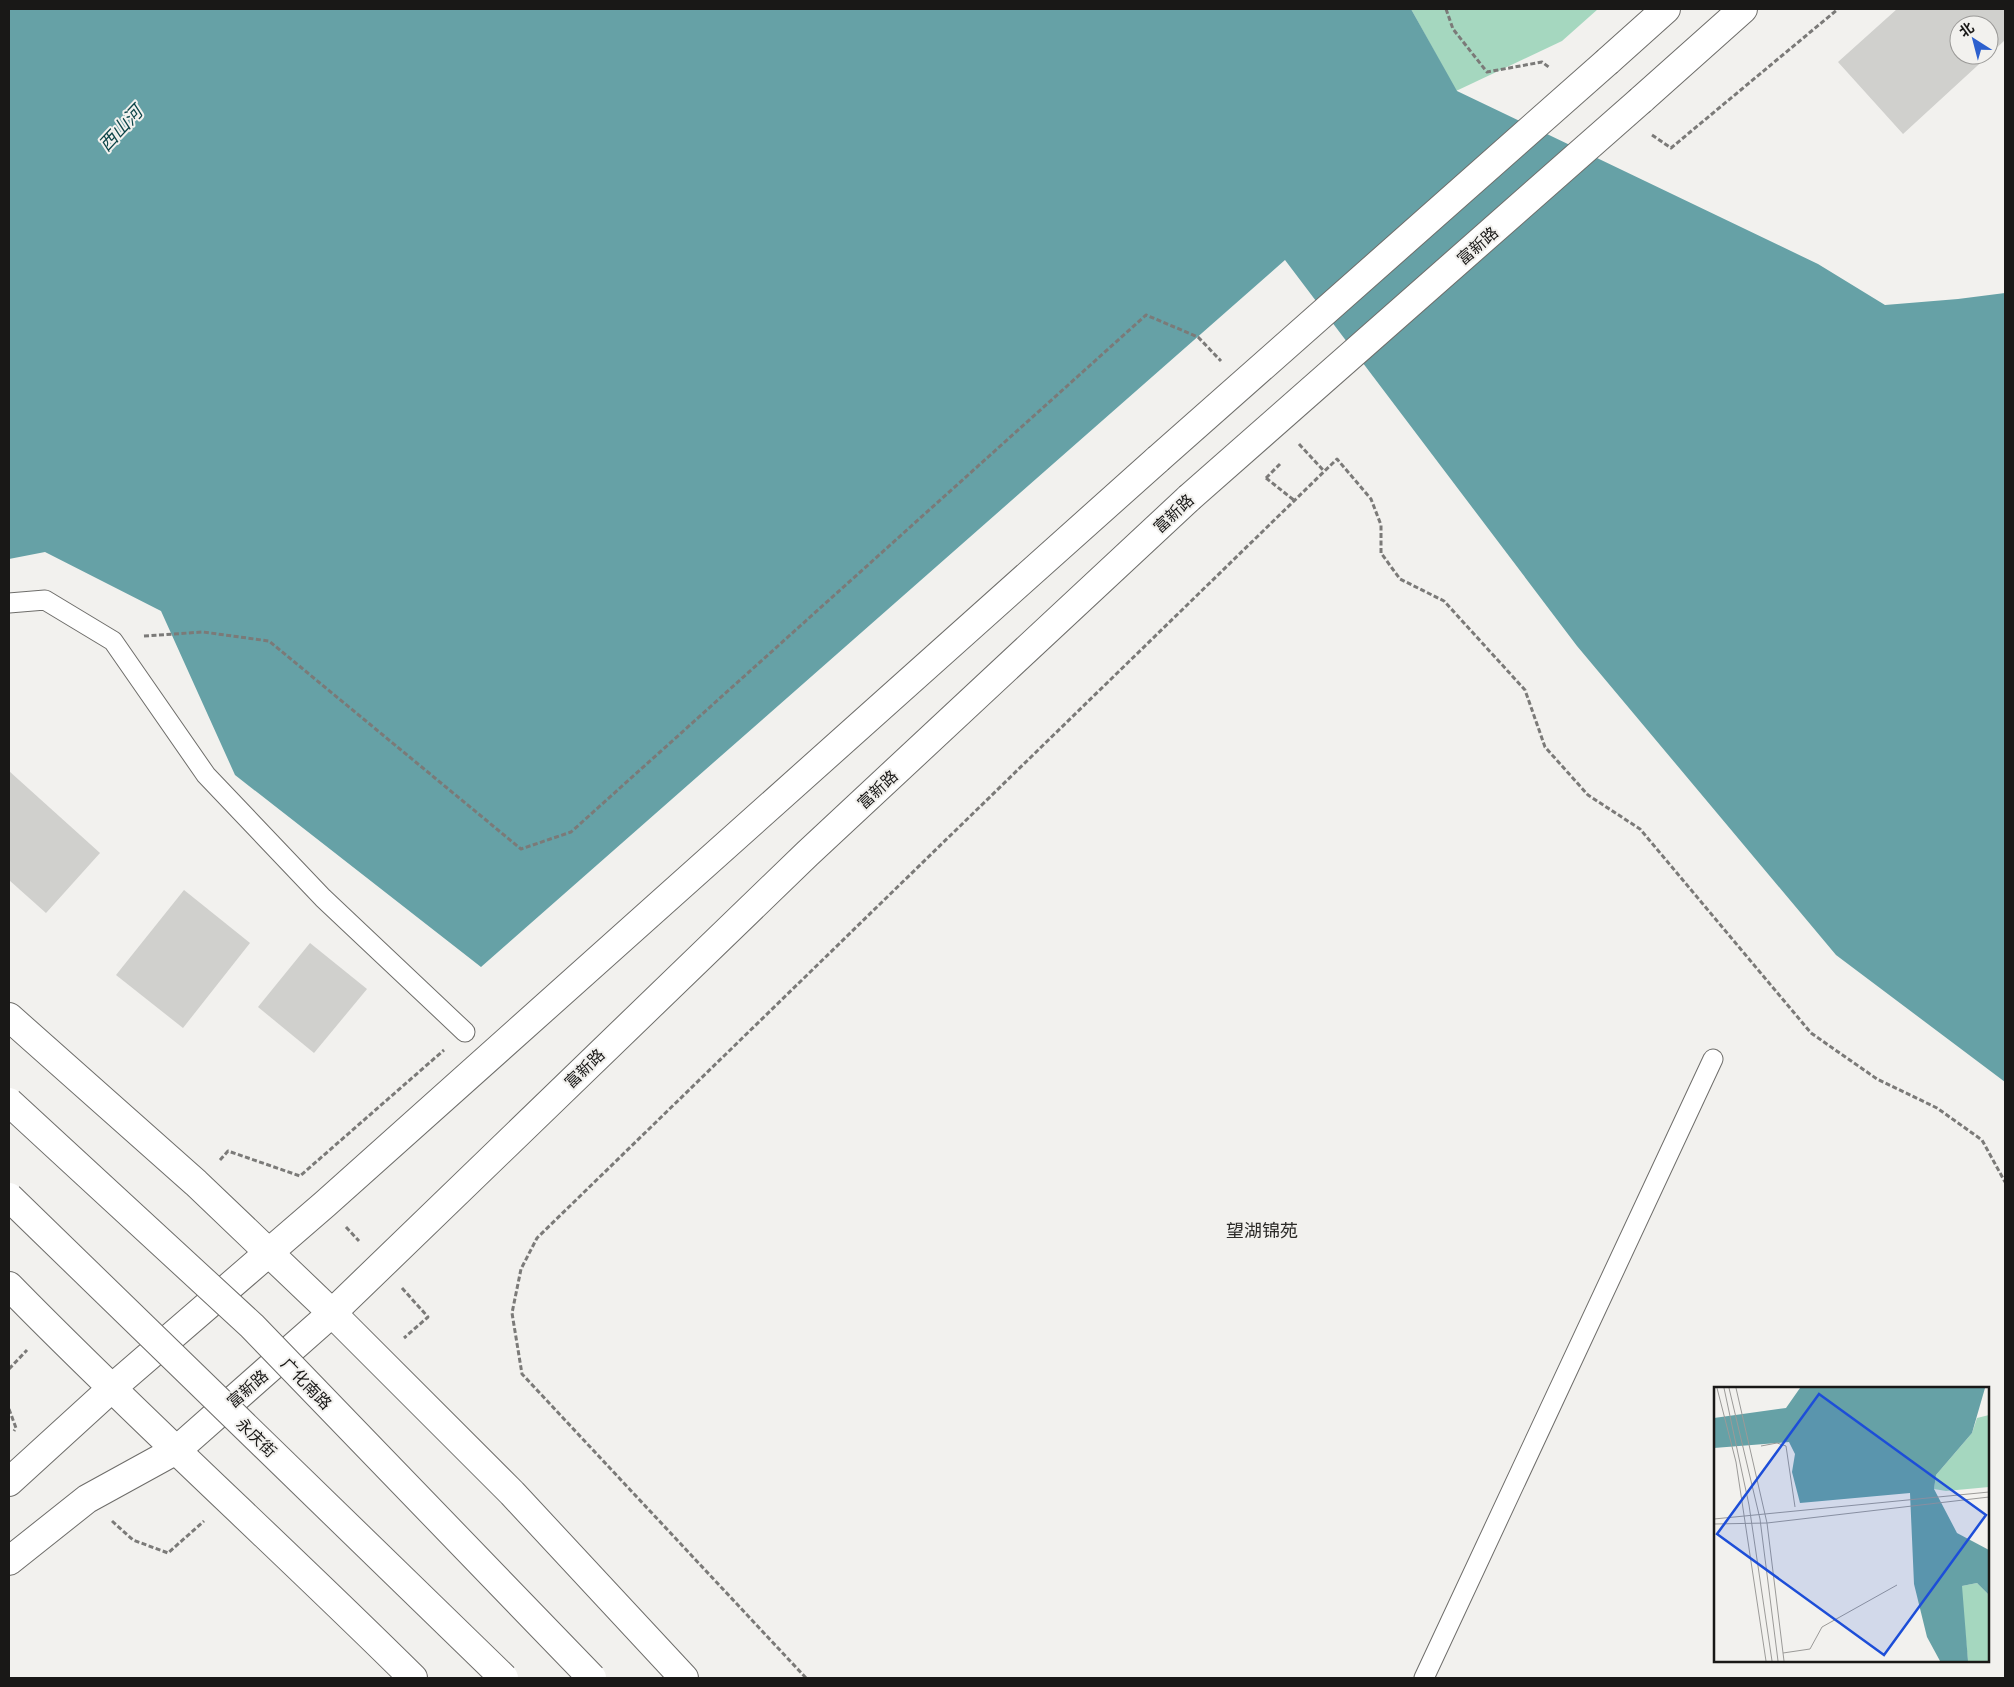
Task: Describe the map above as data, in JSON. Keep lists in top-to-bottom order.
{
  "streets": {
    "street": ["富新路", "广化南路", "永庆街"]
  },
  "districts": ["望湖锦苑"],
  "water": ["西山河"],
  "north": "top left"
}
